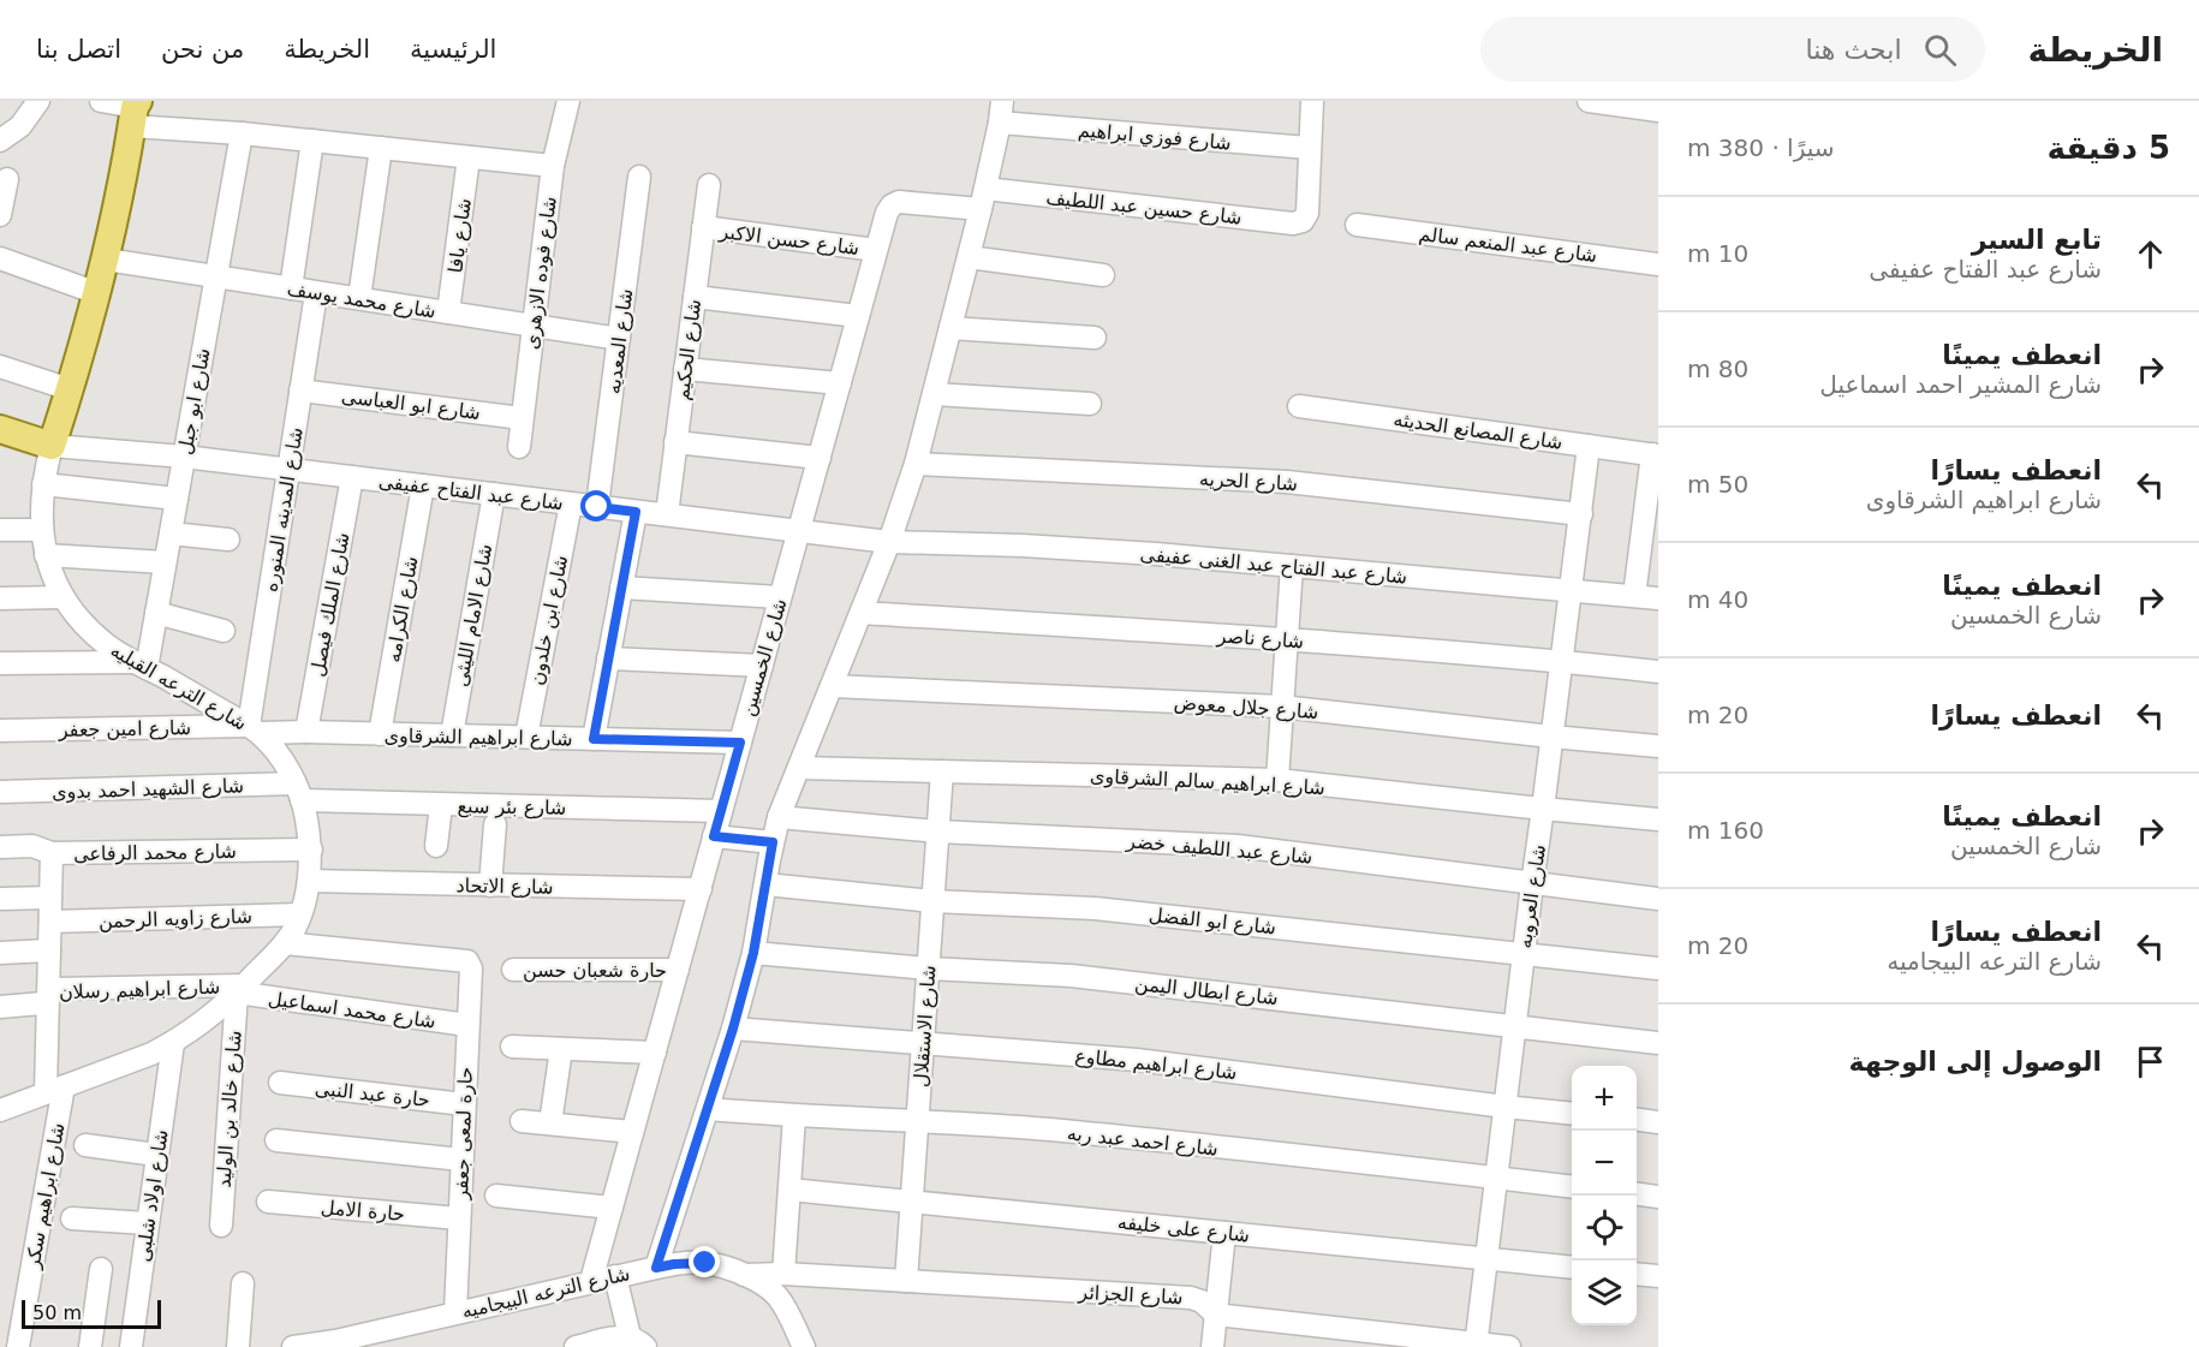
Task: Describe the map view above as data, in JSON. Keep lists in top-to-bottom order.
{
  "streets": {
    "main road": ["شارع الترعه القبليه"],
    "street": [
      "شارع فوزي ابراهيم",
      "شارع حسين عبد اللطيف",
      "شارع يافا",
      "شارع حسن الاكبر",
      "شارع عبد المنعم سالم",
      "شارع فوده الازهرى",
      "شارع محمد يوسف",
      "شارع المعديه",
      "شارع الحكيم",
      "شارع ابو جبل",
      "شارع ابو العباسى",
      "شارع المصانع الحديثه",
      "شارع الحريه",
      "شارع عبد الفتاح عفيفى",
      "شارع المدينه المنوره",
      "شارع عبد الفتاح عبد الغنى عفيفى",
      "شارع الملك فيصل",
      "شارع الكرامه",
      "شارع الامام الليثى",
      "شارع ابن خلدون",
      "شارع ناصر",
      "شارع الخمسين",
      "شارع جلال معوض",
      "شارع امين جعفر",
      "شارع ابراهيم الشرقاوى",
      "شارع ابراهيم سالم الشرقاوى",
      "شارع الشهيد احمد بدوى",
      "شارع بئر سبع",
      "شارع عبد اللطيف خضر",
      "شارع محمد الرفاعى",
      "شارع الاتحاد",
      "شارع العروبه",
      "شارع زاويه الرحمن",
      "شارع ابو الفضل",
      "حارة شعبان حسن",
      "شارع ابراهيم رسلان",
      "شارع ابطال اليمن",
      "شارع محمد اسماعيل",
      "شارع الاستقلال",
      "شارع ابراهيم مطاوع",
      "حارة عبد النبى",
      "شارع خالد بن الوليد",
      "حارة لمعى جعفر",
      "شارع احمد عبد ربه",
      "شارع ابراهيم سكر",
      "شارع اولاد شلبى",
      "حارة الامل",
      "شارع على خليفه",
      "شارع الترعه البيجاميه",
      "شارع الجزائر"
    ]
  },
  "crossings": [
    ["شارع فوزي ابراهيم", "شارع حسين عبد اللطيف"],
    ["شارع حسين عبد اللطيف", "شارع الخمسين"],
    ["شارع يافا", "شارع محمد يوسف"],
    ["شارع حسن الاكبر", "شارع الحكيم"],
    ["شارع حسن الاكبر", "شارع الخمسين"],
    ["شارع فوده الازهرى", "شارع محمد يوسف"],
    ["شارع فوده الازهرى", "شارع ابو العباسى"],
    ["شارع محمد يوسف", "شارع المعديه"],
    ["شارع محمد يوسف", "شارع ابو جبل"],
    ["شارع محمد يوسف", "شارع المدينه المنوره"],
    ["شارع محمد يوسف", "شارع الترعه القبليه"],
    ["شارع المعديه", "شارع عبد الفتاح عفيفى"],
    ["شارع الحكيم", "شارع عبد الفتاح عفيفى"],
    ["شارع ابو جبل", "شارع عبد الفتاح عفيفى"],
    ["شارع ابو جبل", "شارع الترعه القبليه"],
    ["شارع ابو العباسى", "شارع المدينه المنوره"],
    ["شارع المصانع الحديثه", "شارع العروبه"],
    ["شارع الحريه", "شارع العروبه"],
    ["شارع عبد الفتاح عفيفى", "شارع المدينه المنوره"],
    ["شارع عبد الفتاح عفيفى", "شارع عبد الفتاح عبد الغنى عفيفى"],
    ["شارع عبد الفتاح عفيفى", "شارع الملك فيصل"],
    ["شارع عبد الفتاح عفيفى", "شارع الكرامه"],
    ["شارع عبد الفتاح عفيفى", "شارع الامام الليثى"],
    ["شارع عبد الفتاح عفيفى", "شارع ابن خلدون"],
    ["شارع عبد الفتاح عفيفى", "شارع الخمسين"],
    ["شارع عبد الفتاح عفيفى", "شارع الترعه القبليه"],
    ["شارع المدينه المنوره", "شارع الترعه القبليه"],
    ["شارع المدينه المنوره", "شارع امين جعفر"],
    ["شارع المدينه المنوره", "شارع ابراهيم الشرقاوى"],
    ["شارع عبد الفتاح عبد الغنى عفيفى", "شارع العروبه"],
    ["شارع الملك فيصل", "شارع ابراهيم الشرقاوى"],
    ["شارع الكرامه", "شارع ابراهيم الشرقاوى"],
    ["شارع الامام الليثى", "شارع ابراهيم الشرقاوى"],
    ["شارع ابن خلدون", "شارع ابراهيم الشرقاوى"],
    ["شارع ناصر", "شارع العروبه"],
    ["شارع الخمسين", "شارع ابراهيم الشرقاوى"],
    ["شارع الخمسين", "شارع بئر سبع"],
    ["شارع الخمسين", "شارع الاتحاد"],
    ["شارع الخمسين", "حارة شعبان حسن"],
    ["شارع الخمسين", "شارع الترعه البيجاميه"],
    ["شارع الترعه القبليه", "شارع امين جعفر"],
    ["شارع الترعه القبليه", "شارع ابراهيم الشرقاوى"],
    ["شارع الترعه القبليه", "شارع الشهيد احمد بدوى"],
    ["شارع الترعه القبليه", "شارع بئر سبع"],
    ["شارع الترعه القبليه", "شارع محمد الرفاعى"],
    ["شارع الترعه القبليه", "شارع الاتحاد"],
    ["شارع الترعه القبليه", "شارع زاويه الرحمن"],
    ["شارع الترعه القبليه", "شارع ابراهيم رسلان"],
    ["شارع الترعه القبليه", "شارع محمد اسماعيل"],
    ["شارع الترعه القبليه", "شارع خالد بن الوليد"],
    ["شارع الترعه القبليه", "حارة لمعى جعفر"],
    ["شارع الترعه القبليه", "شارع ابراهيم سكر"],
    ["شارع الترعه القبليه", "شارع اولاد شلبى"],
    ["شارع جلال معوض", "شارع العروبه"],
    ["شارع امين جعفر", "شارع ابراهيم الشرقاوى"],
    ["شارع ابراهيم سالم الشرقاوى", "شارع العروبه"],
    ["شارع ابراهيم سالم الشرقاوى", "شارع الاستقلال"],
    ["شارع الشهيد احمد بدوى", "شارع بئر سبع"],
    ["شارع عبد اللطيف خضر", "شارع العروبه"],
    ["شارع عبد اللطيف خضر", "شارع الاستقلال"],
    ["شارع محمد الرفاعى", "شارع ابراهيم سكر"],
    ["شارع العروبه", "شارع ابو الفضل"],
    ["شارع العروبه", "شارع ابطال اليمن"],
    ["شارع العروبه", "شارع ابراهيم مطاوع"],
    ["شارع العروبه", "شارع احمد عبد ربه"],
    ["شارع العروبه", "شارع على خليفه"],
    ["شارع العروبه", "شارع الجزائر"],
    ["شارع زاويه الرحمن", "شارع ابراهيم سكر"],
    ["شارع ابو الفضل", "شارع الاستقلال"],
    ["شارع ابراهيم رسلان", "شارع محمد اسماعيل"],
    ["شارع ابراهيم رسلان", "شارع خالد بن الوليد"],
    ["شارع ابراهيم رسلان", "شارع ابراهيم سكر"],
    ["شارع ابطال اليمن", "شارع الاستقلال"],
    ["شارع محمد اسماعيل", "شارع خالد بن الوليد"],
    ["شارع محمد اسماعيل", "حارة لمعى جعفر"],
    ["شارع الاستقلال", "شارع ابراهيم مطاوع"],
    ["شارع الاستقلال", "شارع احمد عبد ربه"],
    ["شارع الاستقلال", "شارع على خليفه"],
    ["شارع الاستقلال", "شارع الجزائر"],
    ["حارة عبد النبى", "حارة لمعى جعفر"],
    ["حارة لمعى جعفر", "حارة الامل"],
    ["حارة لمعى جعفر", "شارع الترعه البيجاميه"],
    ["شارع الترعه البيجاميه", "شارع الجزائر"]
  ],
  "scale_bar": "50 m",
  "page": {
    "header": "الخريطة",
    "search": "ابحث هنا",
    "nav": [
      "الرئيسية",
      "الخريطة",
      "من نحن",
      "اتصل بنا"
    ],
    "heading": ["5 دقيقة", "سيرًا · 380 m"],
    "list": [
      ["تابع السير", "شارع عبد الفتاح عفيفى", "10 m"],
      ["انعطف يمينًا", "شارع المشير احمد اسماعيل", "80 m"],
      ["انعطف يسارًا", "شارع ابراهيم الشرقاوى", "50 m"],
      ["انعطف يمينًا", "شارع الخمسين", "40 m"],
      ["انعطف يسارًا", "20 m"],
      ["انعطف يمينًا", "شارع الخمسين", "160 m"],
      ["انعطف يسارًا", "شارع الترعه البيجاميه", "20 m"],
      "الوصول إلى الوجهة"
    ],
    "map_buttons": ["+", "−"],
    "scale": "50 m"
  }
}
